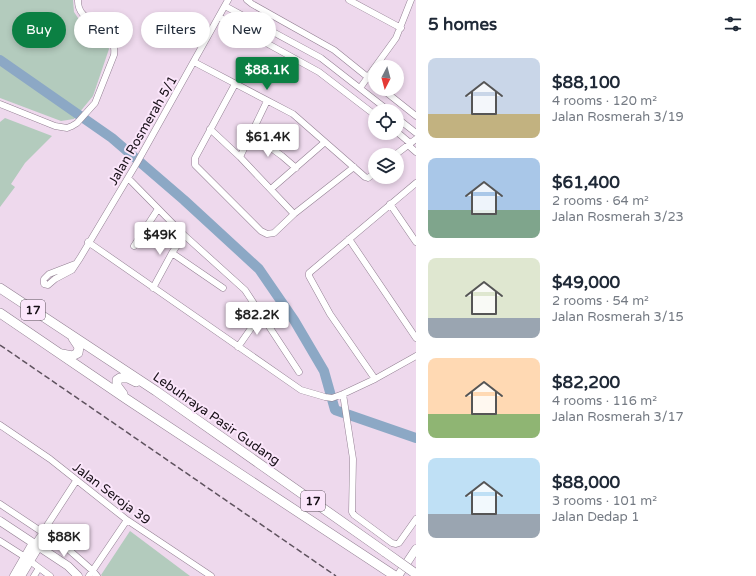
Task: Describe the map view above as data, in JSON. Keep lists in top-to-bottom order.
{
  "streets": {
    "highway": ["17", "Lebuhraya Pasir Gudang"],
    "street": ["Jalan Rosmerah 5/1", "Jalan Seroja 39"]
  },
  "north": "bottom",
  "page": {
    "heading": "5 homes",
    "chip": [
      "Buy",
      "Rent",
      "Filters",
      "New"
    ],
    "list": [
      {
        "name": "$88,100",
        "note": "4 rooms · 120 m² · Jalan Rosmerah 3/19"
      },
      {
        "name": "$61,400",
        "note": "2 rooms · 64 m² · Jalan Rosmerah 3/23"
      },
      {
        "name": "$49,000",
        "note": "2 rooms · 54 m² · Jalan Rosmerah 3/15"
      },
      {
        "name": "$82,200",
        "note": "4 rooms · 116 m² · Jalan Rosmerah 3/17"
      },
      {
        "name": "$88,000",
        "note": "3 rooms · 101 m² · Jalan Dedap 1"
      }
    ],
    "price": [
      "$88.1K",
      "$61.4K",
      "$49K",
      "$82.2K",
      "$88K"
    ]
  }
}
